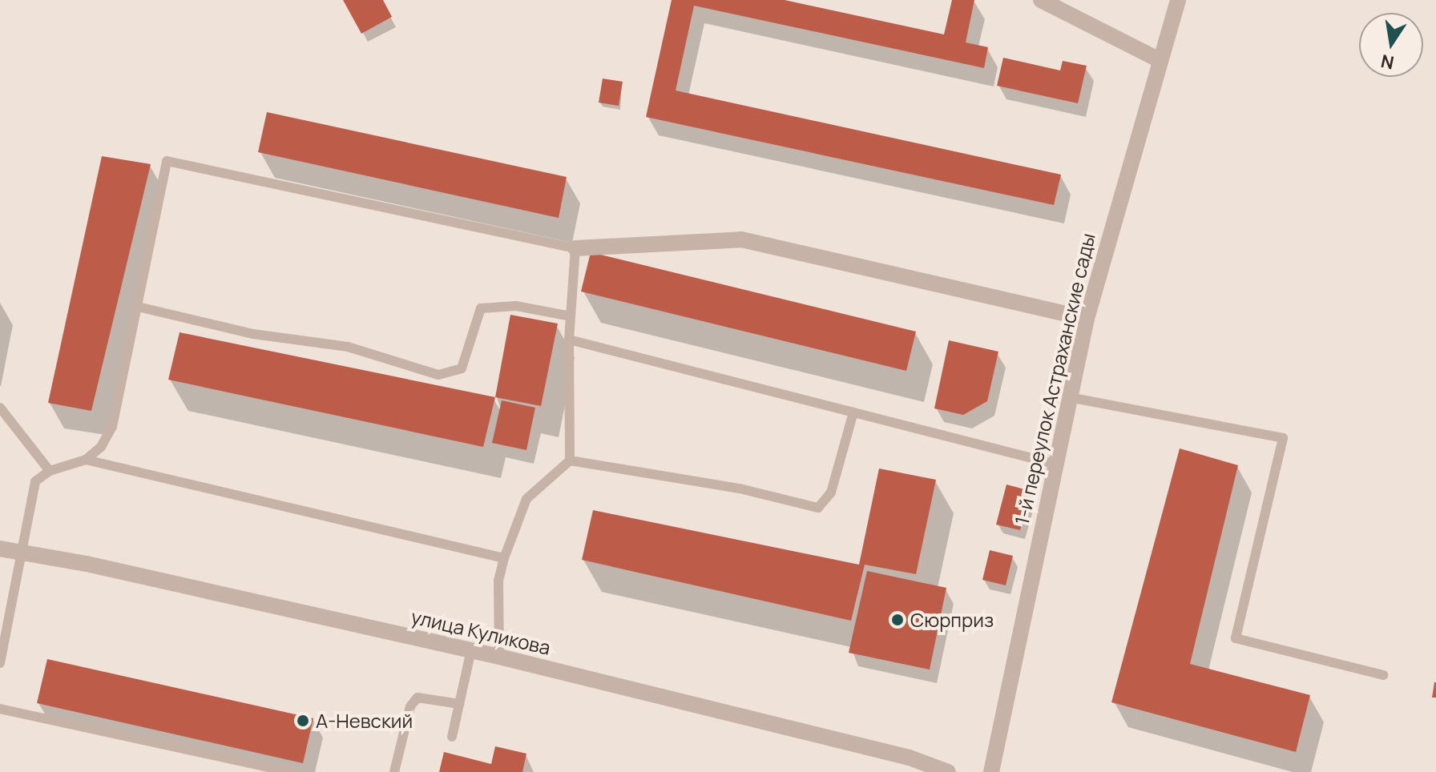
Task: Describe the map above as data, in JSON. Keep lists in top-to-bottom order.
{
  "streets": {
    "street": ["1-й переулок Астраханские сады", "улица Куликова"]
  },
  "places": ["Сюрприз", "А-Невский"],
  "north": "bottom"
}
